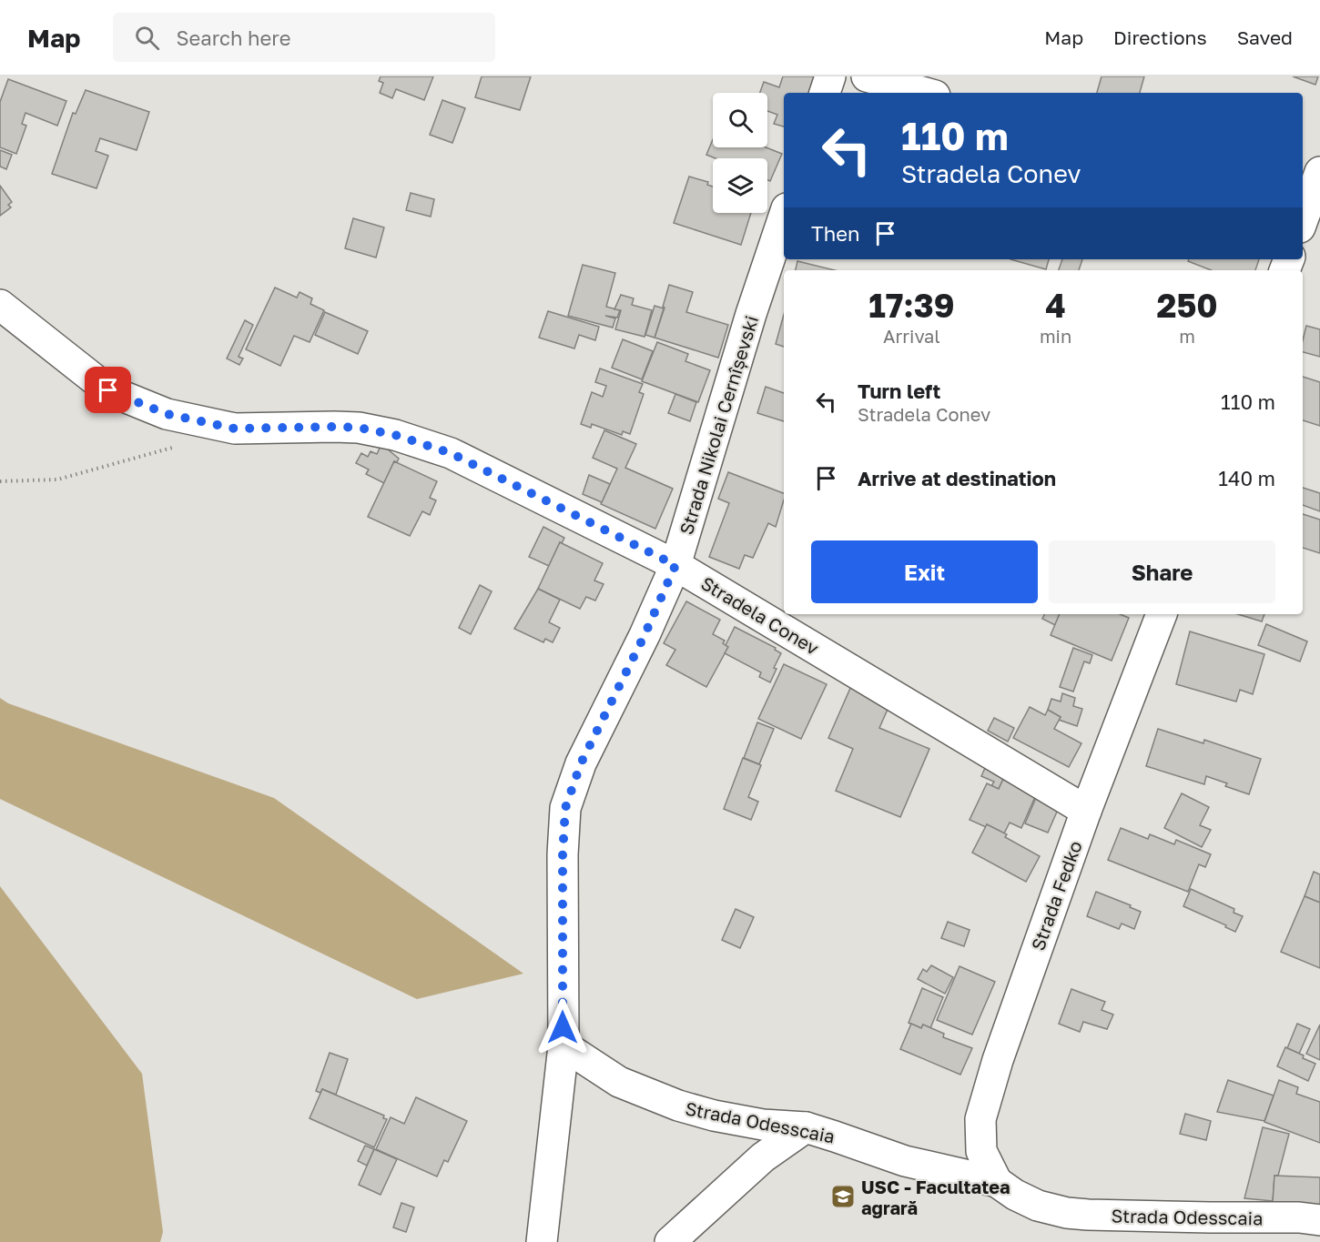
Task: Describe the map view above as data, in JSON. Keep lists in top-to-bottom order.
{
  "streets": {
    "street": [
      "Strada Nikolai Cernîșevski",
      "Stradela Conev",
      "Strada Fedko",
      "Strada Odesscaia"
    ]
  },
  "crossings": [
    ["Strada Nikolai Cernîșevski", "Stradela Conev"],
    ["Strada Nikolai Cernîșevski", "Strada Odesscaia"],
    ["Stradela Conev", "Strada Fedko"],
    ["Strada Fedko", "Strada Odesscaia"]
  ],
  "places": {
    "school or university": ["USC - Facultatea agrară"]
  },
  "page": {
    "header": "Map",
    "search": "Search here",
    "nav": ["Map", "Directions", "Saved"],
    "turn": ["110 m", "Stradela Conev"],
    "then": "Then",
    "eta": [
      "17:39",
      "Arrival",
      "4",
      "min",
      "250",
      "m"
    ],
    "list": [
      {
        "name": "Turn left",
        "note": "Stradela Conev",
        "value": "110 m"
      },
      {
        "name": "Arrive at destination",
        "value": "140 m"
      }
    ],
    "buttons": ["Exit", "Share"]
  }
}
